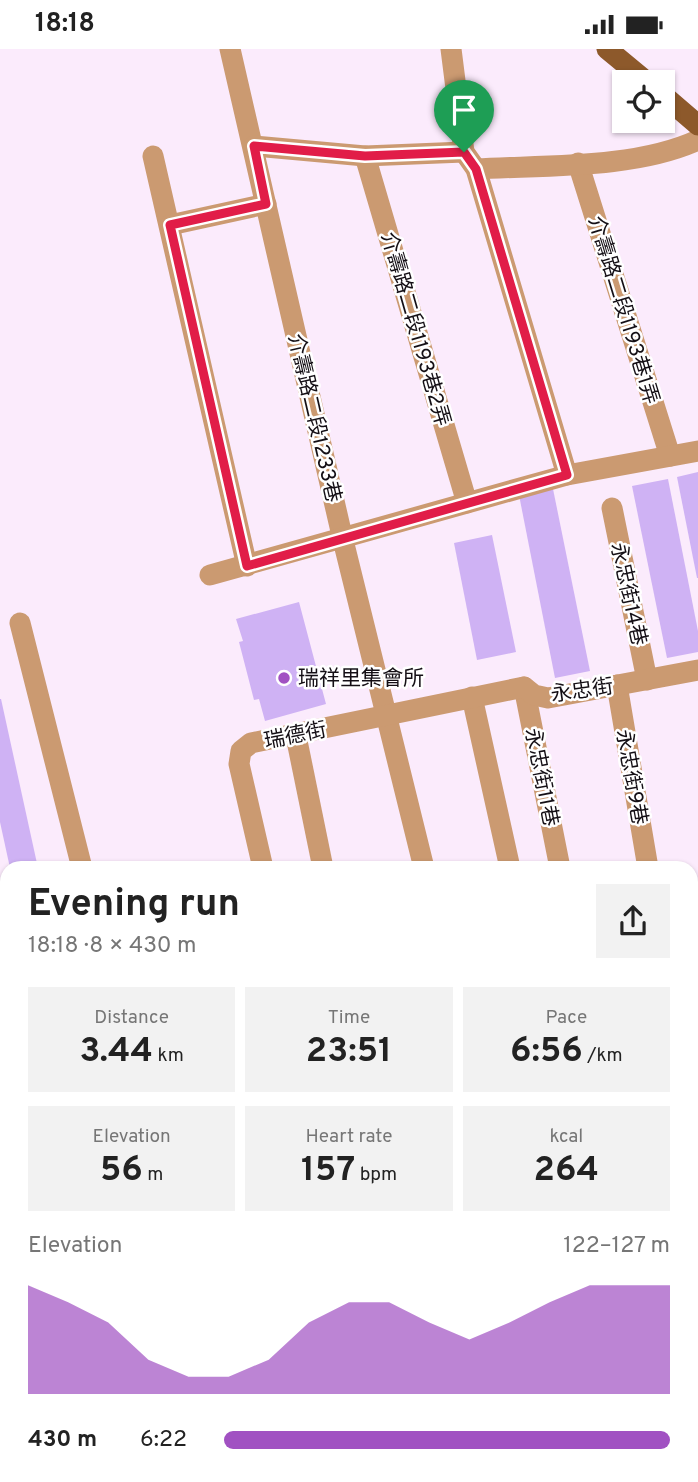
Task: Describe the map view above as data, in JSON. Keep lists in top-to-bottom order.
{
  "streets": {
    "street": [
      "介壽路二段1193巷1弄",
      "介壽路二段1193巷2弄",
      "介壽路二段1233巷",
      "永忠街14巷",
      "永忠街",
      "瑞德街",
      "永忠街11巷",
      "永忠街9巷"
    ]
  },
  "crossings": [
    ["介壽路二段1233巷", "永忠街"],
    ["介壽路二段1233巷", "瑞德街"],
    ["永忠街14巷", "永忠街"],
    ["永忠街", "瑞德街"],
    ["永忠街", "永忠街11巷"],
    ["永忠街", "永忠街9巷"]
  ],
  "places": ["瑞祥里集會所"],
  "page": {
    "status": "18:18",
    "heading": ["Evening run", "18:18 · 8 × 430 m"],
    "stats": [
      ["Distance", "3.44 km"],
      ["Time", "23:51"],
      ["Pace", "6:56 /km"],
      ["Elevation", "56 m"],
      ["Heart rate", "157 bpm"],
      ["kcal", "264"]
    ],
    "chart": ["Elevation", "122–127 m"],
    "list": [
      {
        "name": "430 m",
        "note": "6:22"
      }
    ]
  }
}
